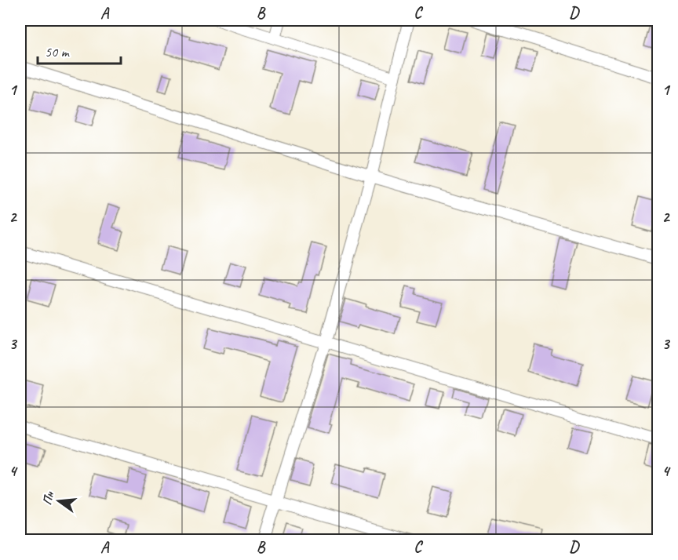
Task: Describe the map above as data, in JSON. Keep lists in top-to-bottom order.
{
  "scale_bar": "50 m",
  "north": "left",
  "grid": {
    "columns": [
      "A",
      "B",
      "C",
      "D"
    ],
    "rows": [
      "1",
      "2",
      "3",
      "4"
    ]
  }
}
